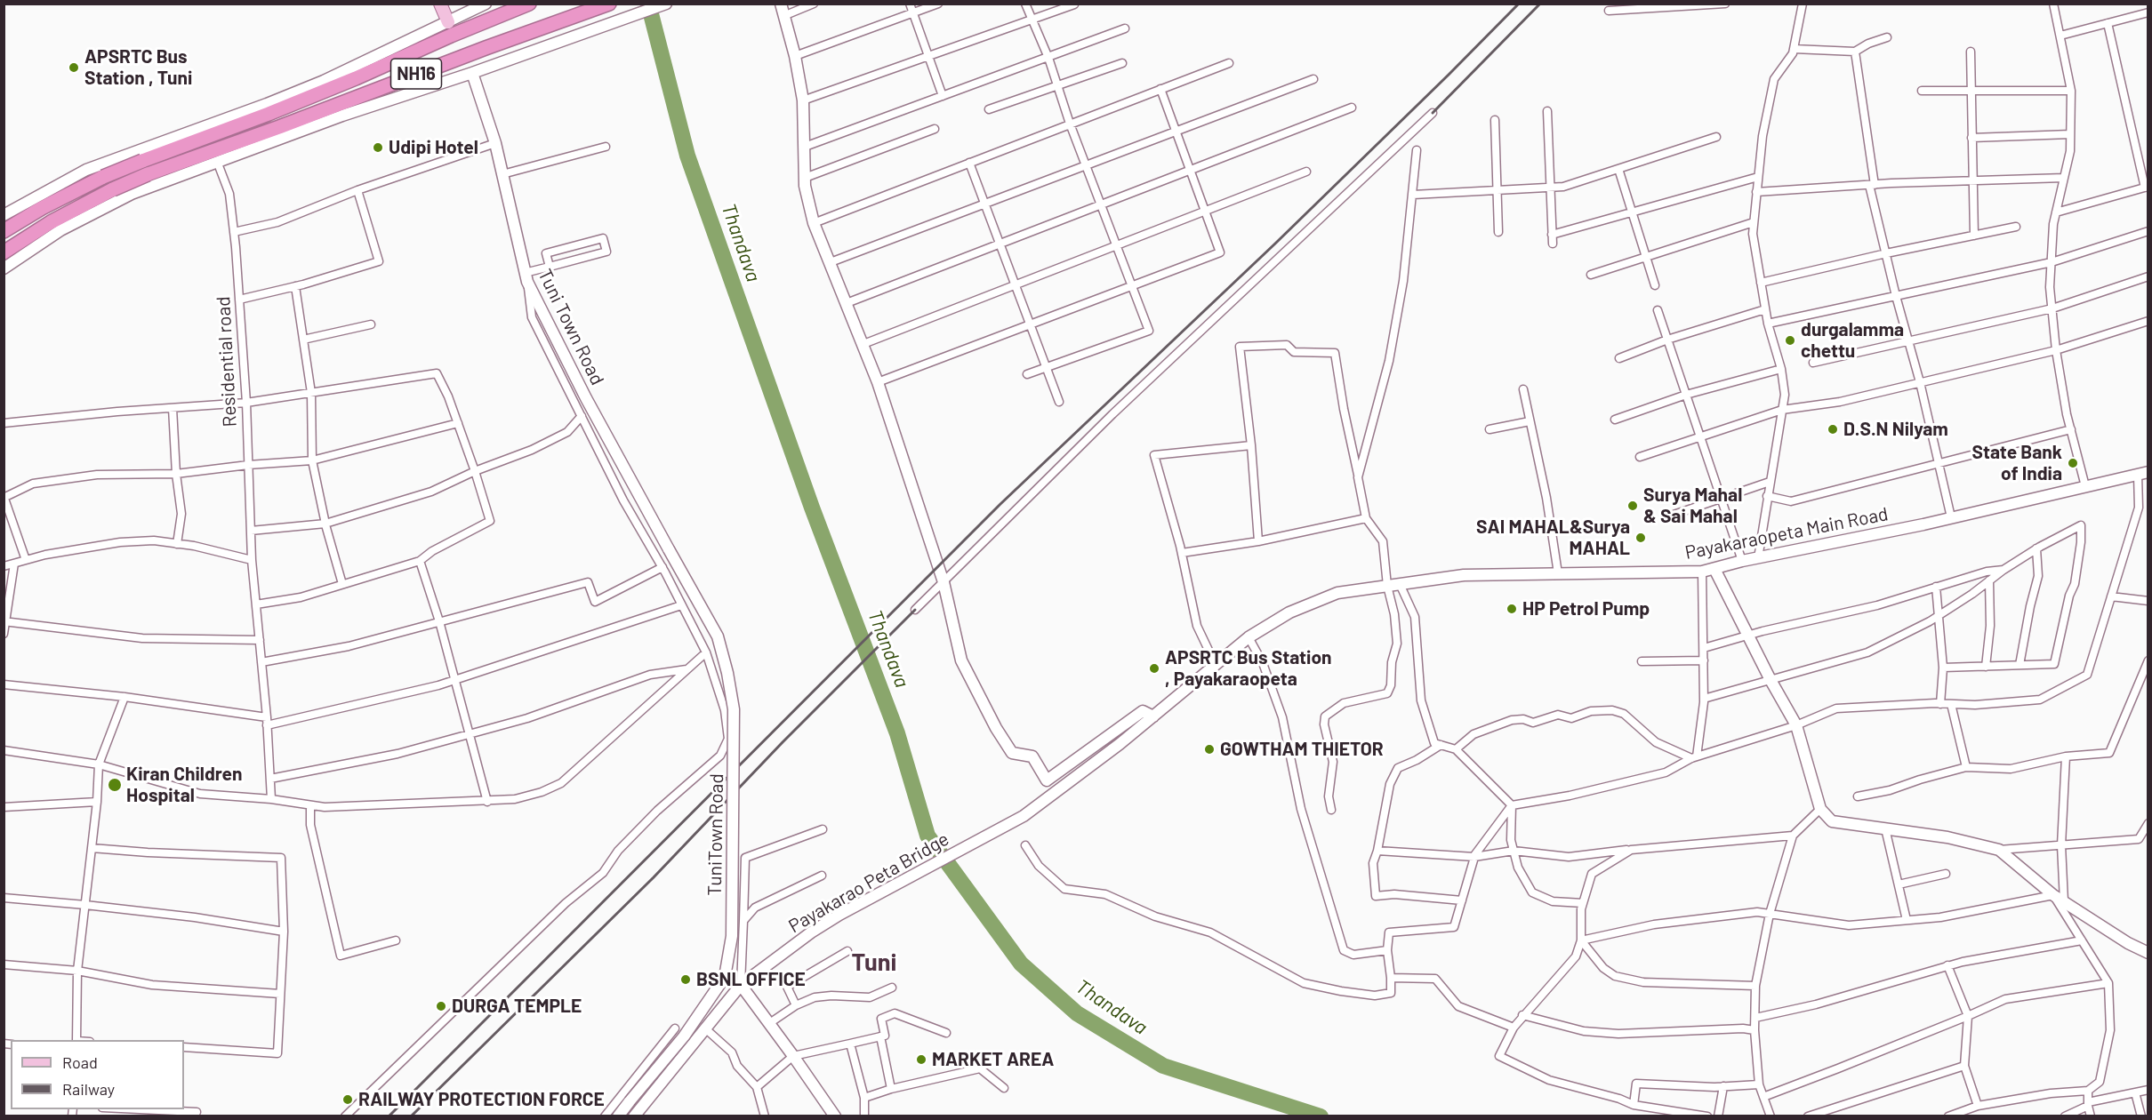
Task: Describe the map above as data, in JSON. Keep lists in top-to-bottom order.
{
  "streets": {
    "highway": ["NH16"],
    "street": [
      "Tuni Town Road",
      "Residential road",
      "Payakaraopeta Main Road",
      "TuniTown Road",
      "Payakarao Peta Bridge"
    ]
  },
  "crossings": [
    ["Tuni Town Road", "TuniTown Road"],
    ["Payakaraopeta Main Road", "Payakarao Peta Bridge"]
  ],
  "districts": ["Tuni"],
  "water": ["Thandava"],
  "places": [
    "APSRTC Bus Station , Tuni",
    "Udipi Hotel",
    "durgalamma chettu",
    "D.S.N Nilyam",
    "State Bank of India",
    "Surya Mahal & Sai Mahal",
    "SAI MAHAL&Surya MAHAL",
    "HP Petrol Pump",
    "APSRTC Bus Station , Payakaraopeta",
    "GOWTHAM THIETOR",
    "Kiran Children Hospital",
    "BSNL OFFICE",
    "DURGA TEMPLE",
    "MARKET AREA",
    "RAILWAY PROTECTION FORCE"
  ],
  "legend": ["Road", "Railway"]
}
